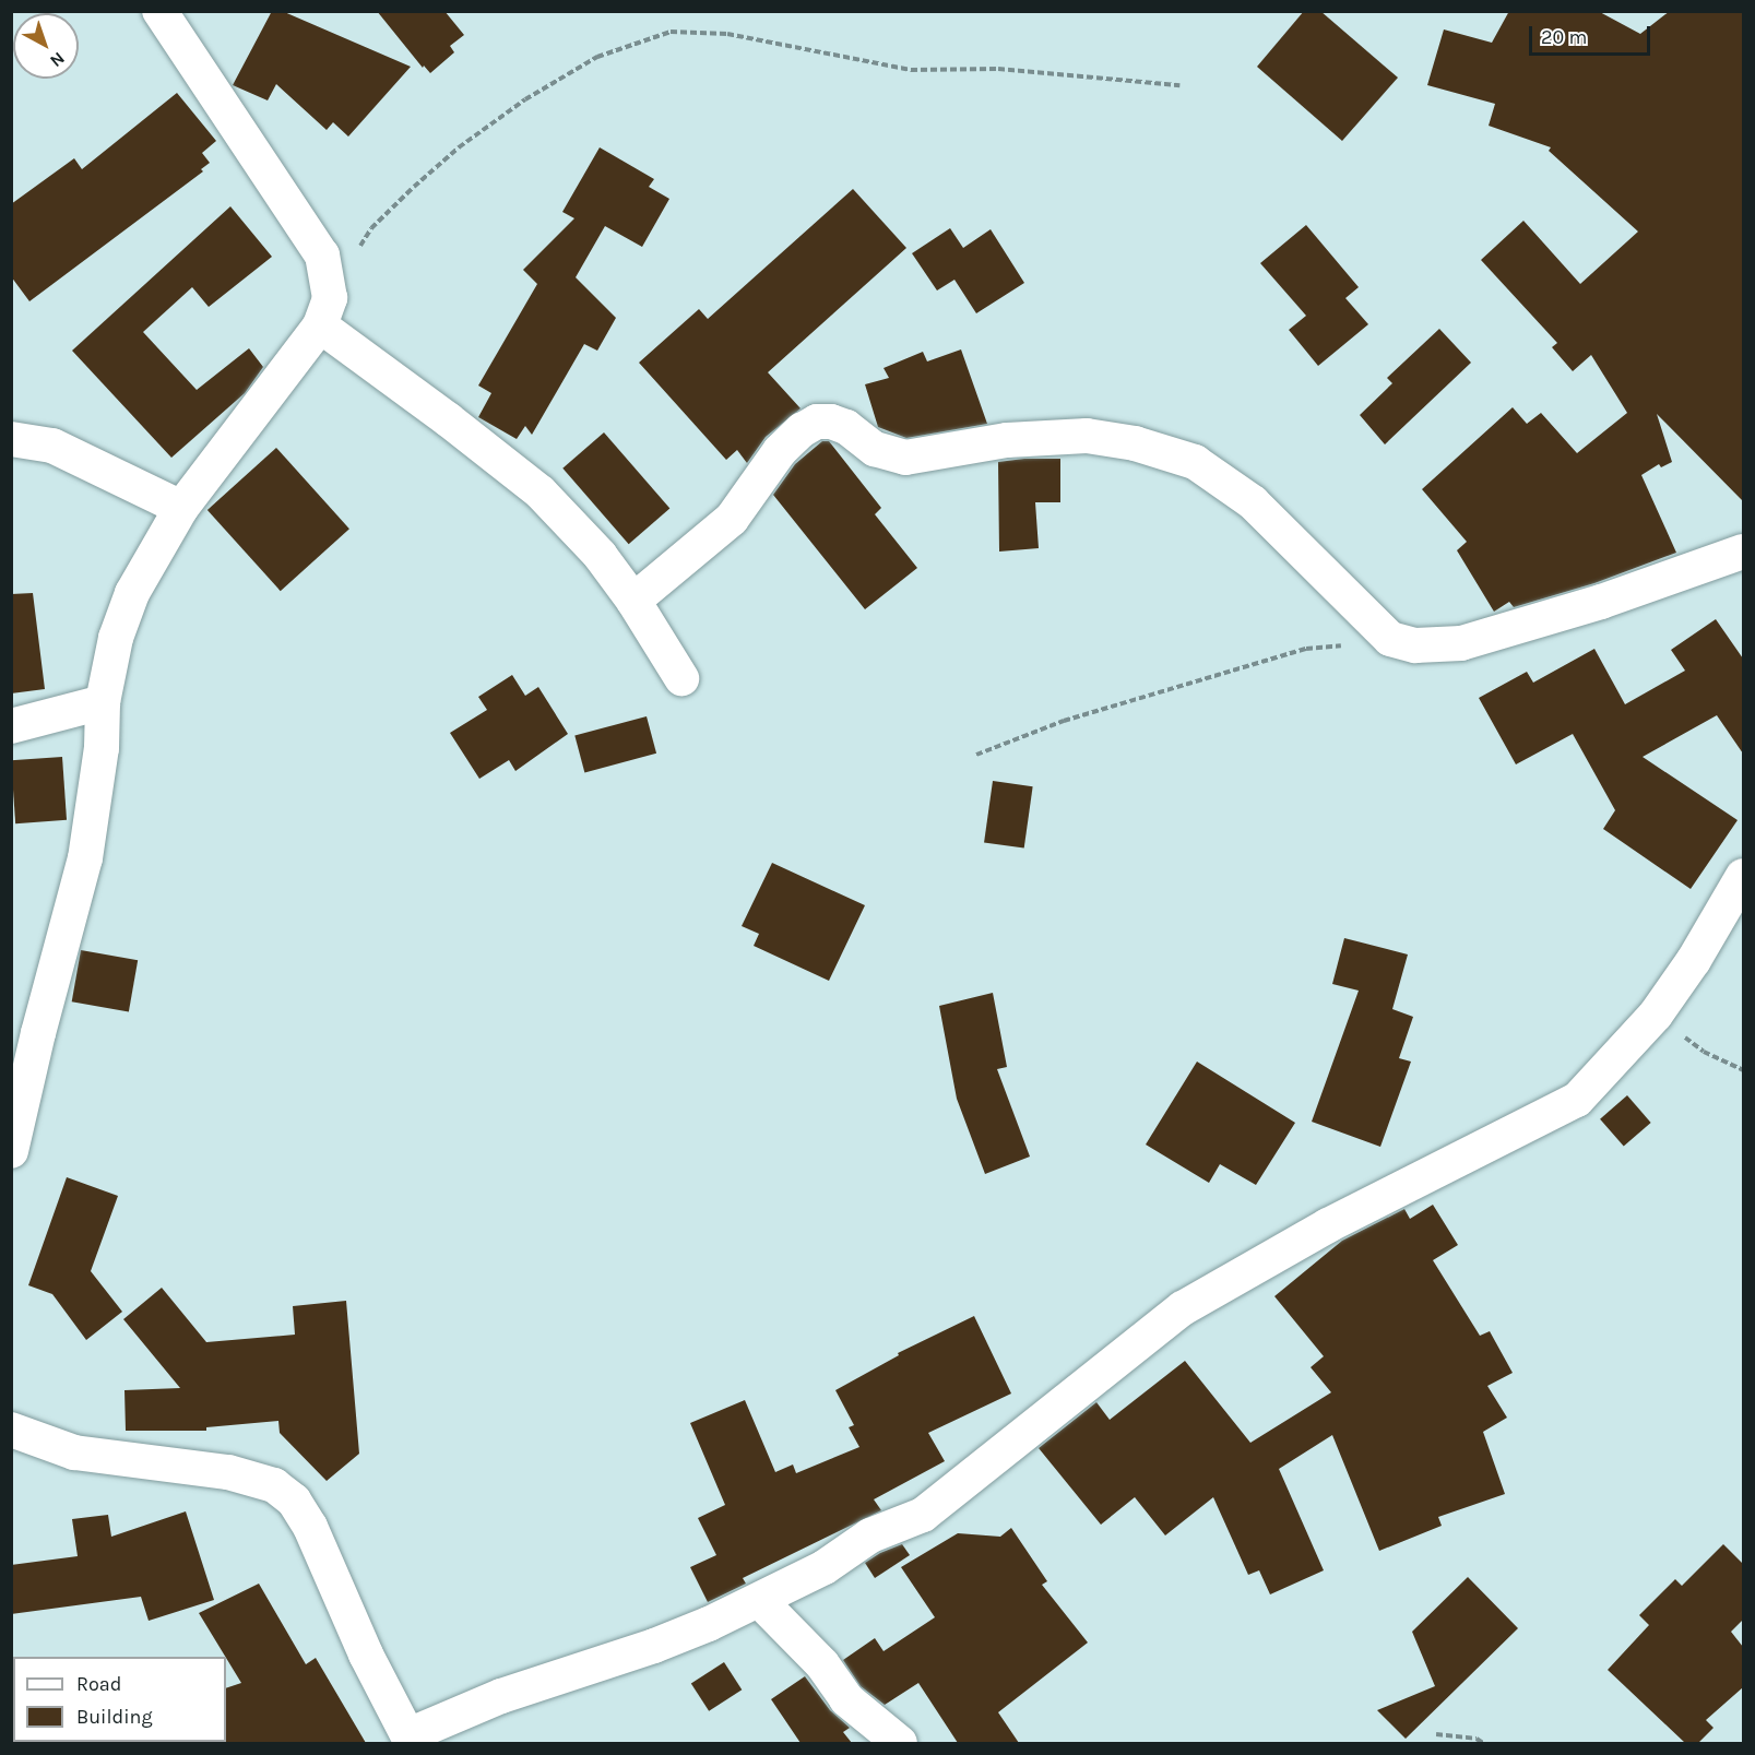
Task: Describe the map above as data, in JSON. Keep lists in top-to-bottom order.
{
  "legend": ["Road", "Building"],
  "scale_bar": "20 m",
  "north": "bottom right"
}
